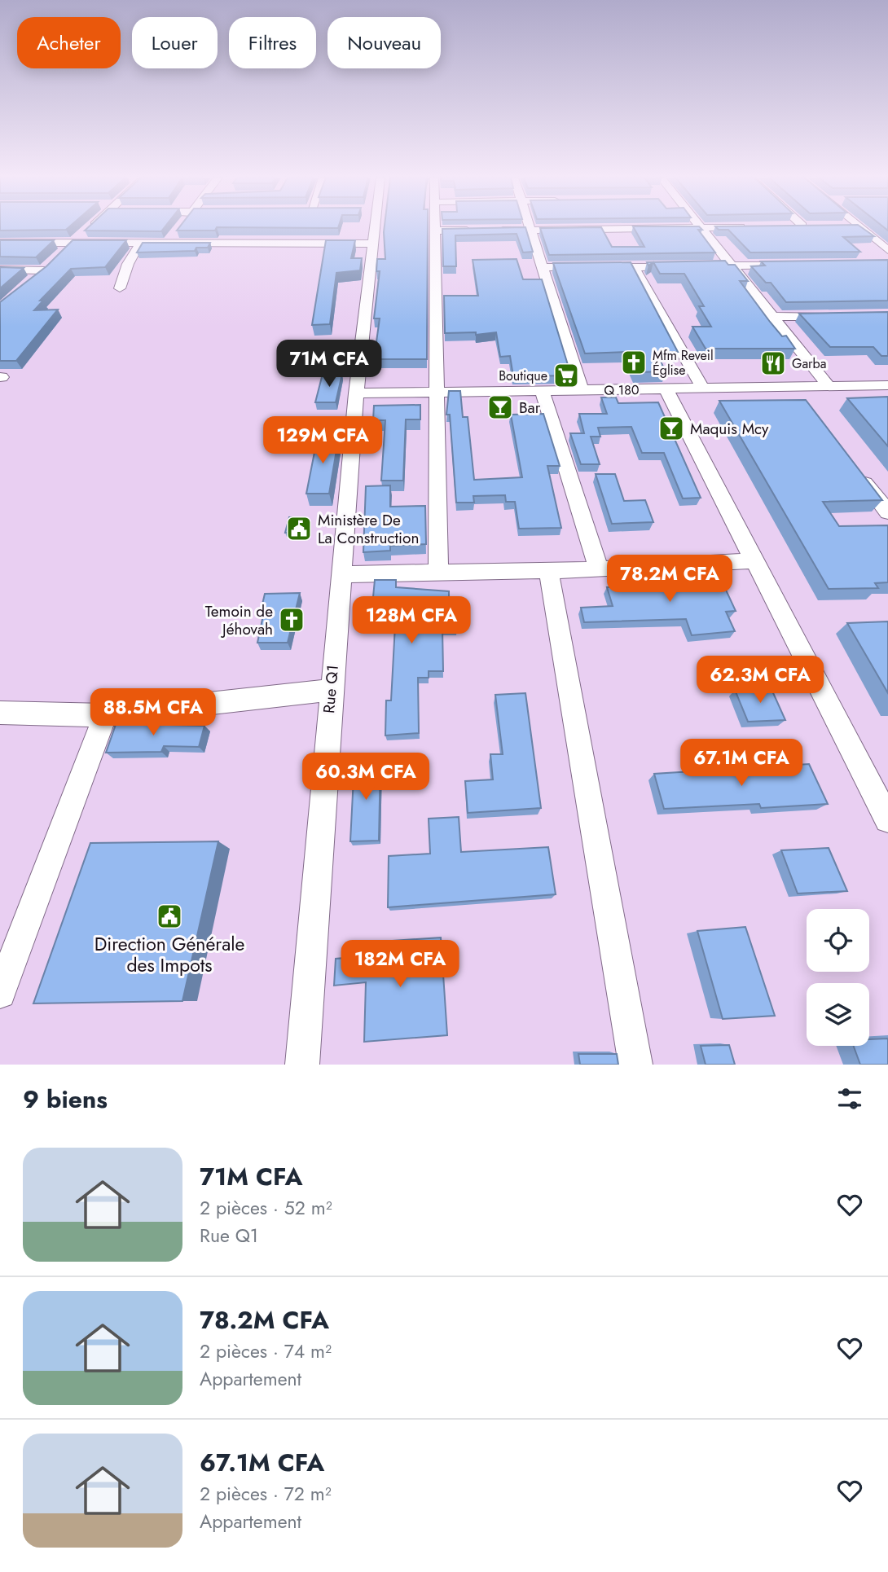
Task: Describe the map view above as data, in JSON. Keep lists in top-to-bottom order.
{
  "streets": {
    "street": ["Q 180", "Rue Q1"]
  },
  "crossings": [
    ["Q 180", "Rue Q1"]
  ],
  "places": {
    "church": ["Mfm Reveil Église", "Temoin de Jéhovah"],
    "restaurant": ["Garba"],
    "supermarket": ["Boutique"],
    "bar": ["Bar", "Maquis Mcy"],
    "public building": ["Ministère De La Construction", "Direction Générale des Impots"]
  },
  "page": {
    "chip": [
      "Acheter",
      "Louer",
      "Filtres",
      "Nouveau"
    ],
    "price": [
      "71M CFA",
      "129M CFA",
      "78.2M CFA",
      "128M CFA",
      "62.3M CFA",
      "88.5M CFA",
      "67.1M CFA",
      "60.3M CFA",
      "182M CFA"
    ],
    "heading": "9 biens",
    "list": [
      {
        "name": "71M CFA",
        "note": "2 pièces · 52 m² · Rue Q1"
      },
      {
        "name": "78.2M CFA",
        "note": "2 pièces · 74 m² · Appartement"
      },
      {
        "name": "67.1M CFA",
        "note": "2 pièces · 72 m² · Appartement"
      }
    ]
  }
}
